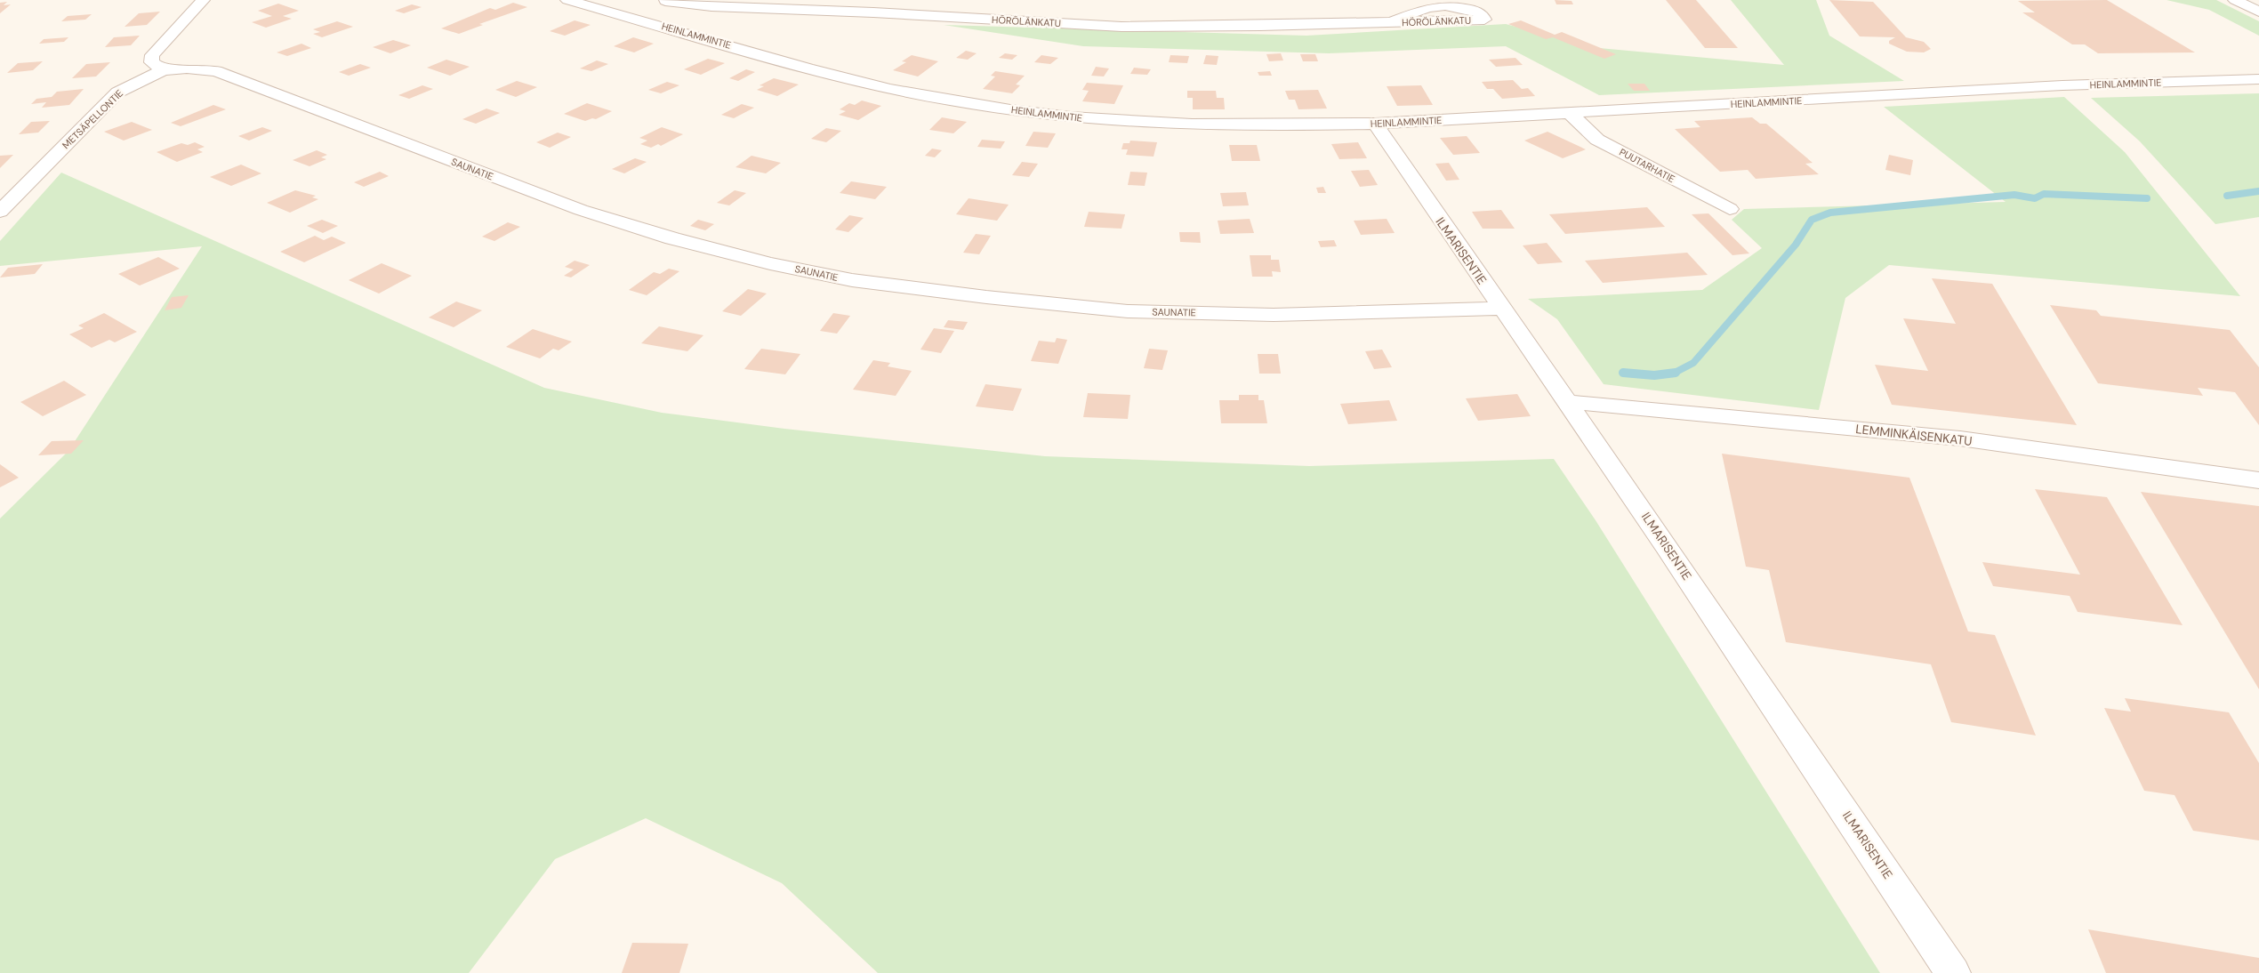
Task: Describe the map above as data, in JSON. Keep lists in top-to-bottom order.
{
  "streets": {
    "street": [
      "HÖRÖLÄNKATU",
      "HEINLAMMINTIE",
      "METSÄPELLONTIE",
      "PUUTARHATIE",
      "SAUNATIE",
      "ILMARISENTIE",
      "LEMMINKÄISENKATU"
    ]
  },
  "crossings": [
    ["HÖRÖLÄNKATU", "HEINLAMMINTIE"],
    ["HEINLAMMINTIE", "PUUTARHATIE"],
    ["HEINLAMMINTIE", "ILMARISENTIE"],
    ["METSÄPELLONTIE", "SAUNATIE"],
    ["SAUNATIE", "ILMARISENTIE"],
    ["ILMARISENTIE", "LEMMINKÄISENKATU"]
  ]
}
